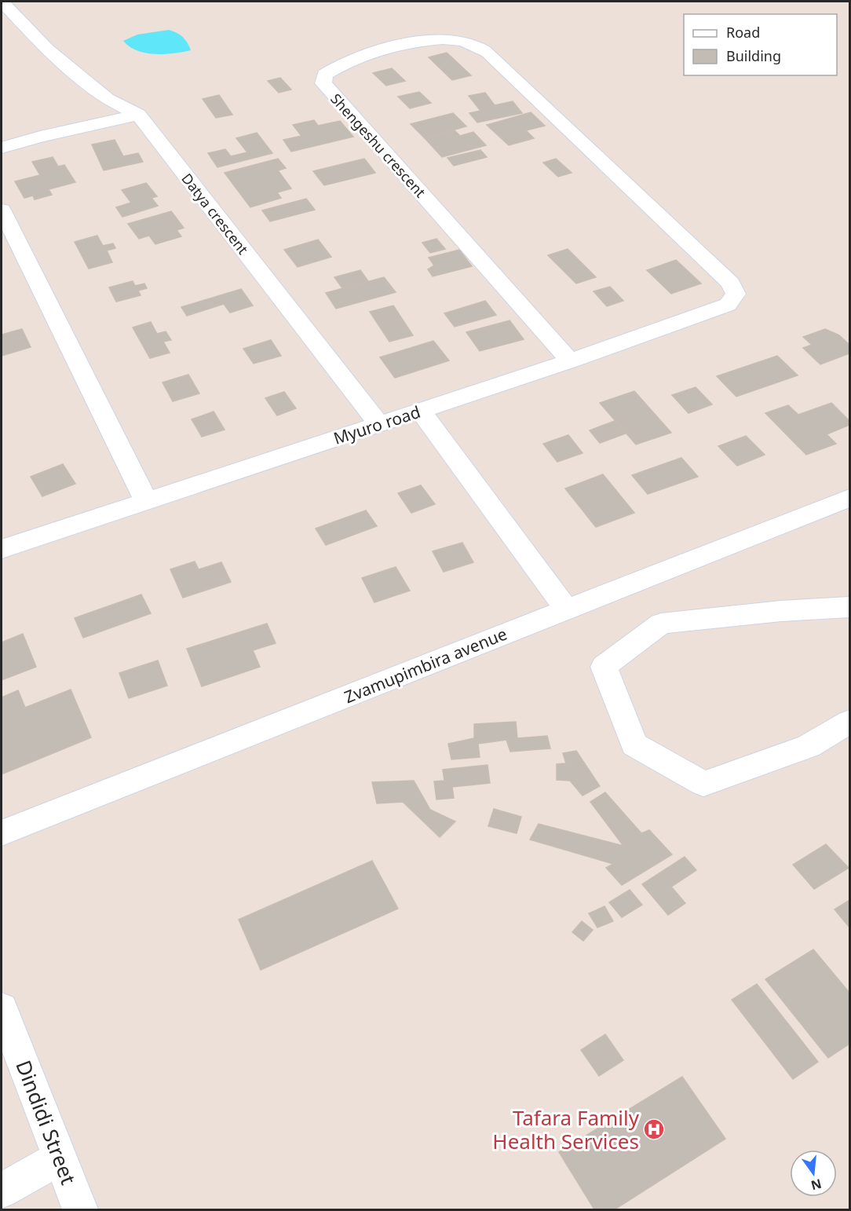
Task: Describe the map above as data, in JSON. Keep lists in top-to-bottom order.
{
  "streets": {
    "street": [
      "Shengeshu crescent",
      "Datya crescent",
      "Myuro road",
      "Zvamupimbira avenue",
      "Dindidi Street"
    ]
  },
  "crossings": [
    ["Shengeshu crescent", "Myuro road"],
    ["Datya crescent", "Myuro road"]
  ],
  "places": {
    "hospital": ["Tafara Family Health Services"]
  },
  "legend": ["Road", "Building"],
  "north": "bottom"
}
